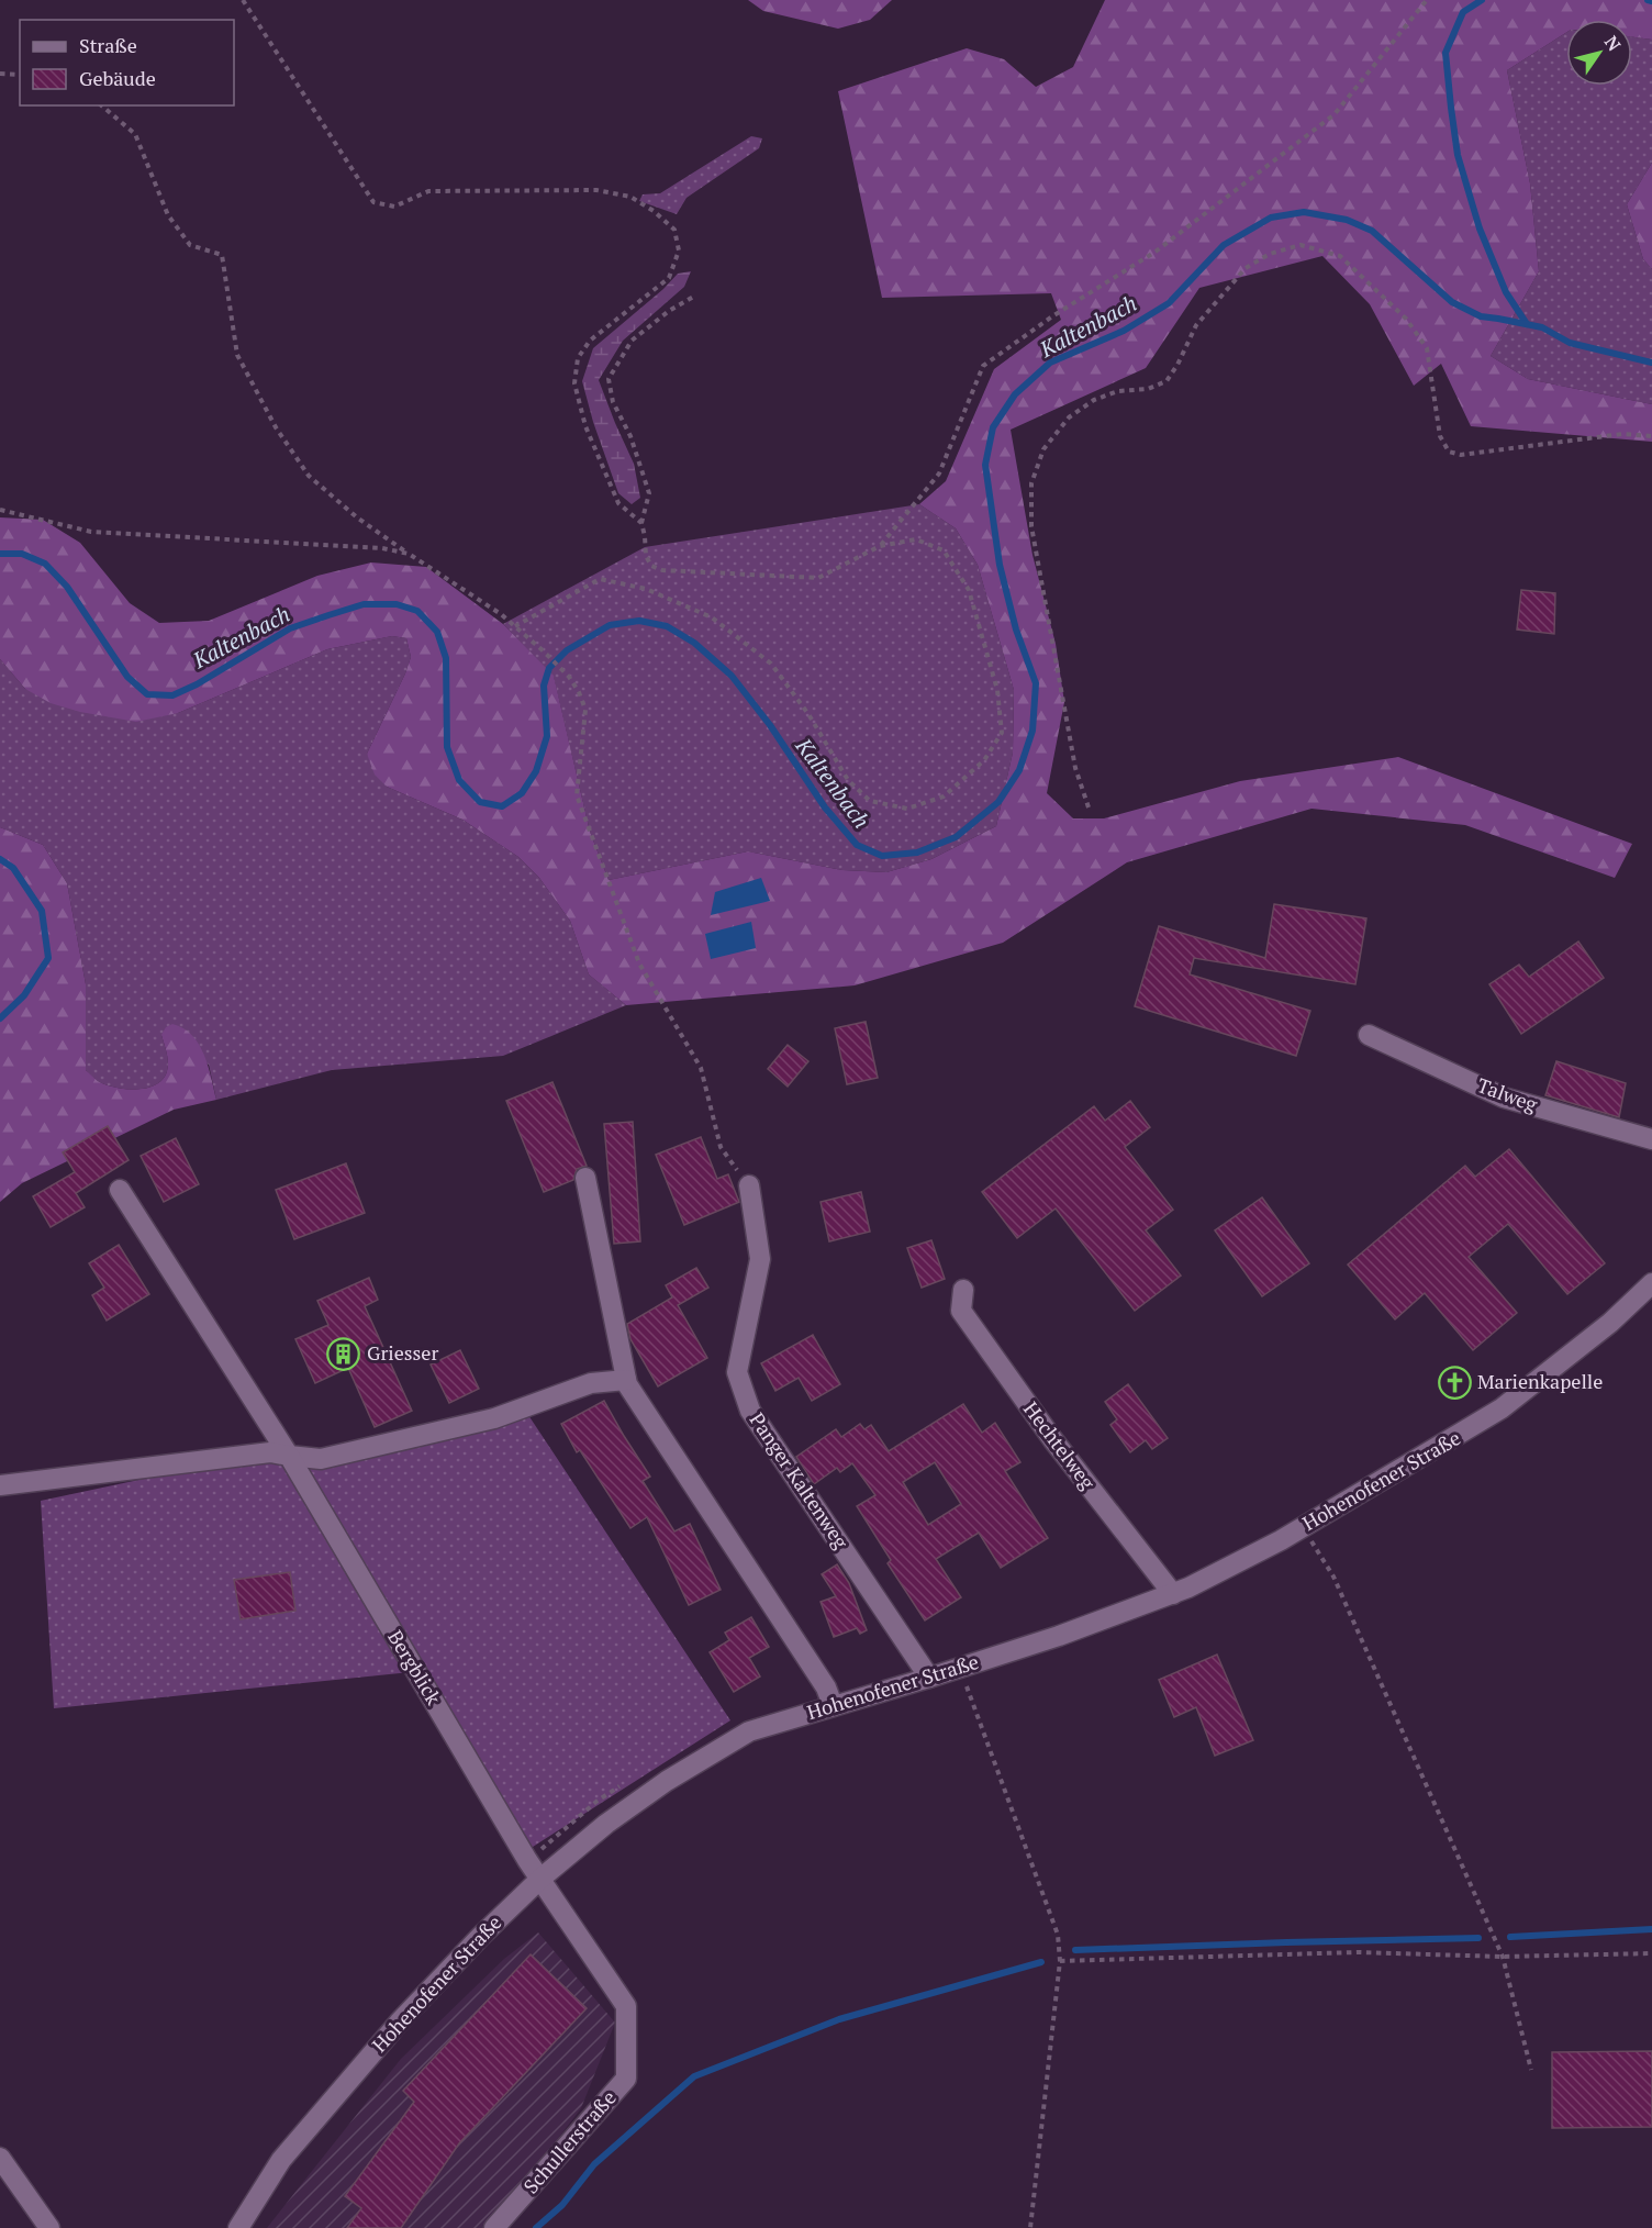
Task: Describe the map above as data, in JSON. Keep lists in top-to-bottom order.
{
  "streets": {
    "street": [
      "Talweg",
      "Hechtelweg",
      "Panger Kaltenweg",
      "Hohenofener Straße",
      "Bergblick",
      "Schullerstraße"
    ]
  },
  "crossings": [
    ["Hechtelweg", "Hohenofener Straße"],
    ["Panger Kaltenweg", "Hohenofener Straße"],
    ["Hohenofener Straße", "Bergblick"],
    ["Hohenofener Straße", "Schullerstraße"],
    ["Bergblick", "Schullerstraße"]
  ],
  "water": ["Kaltenbach"],
  "places": {
    "building": ["Griesser"],
    "church": ["Marienkapelle"]
  },
  "legend": ["Straße", "Gebäude"],
  "north": "top right"
}
